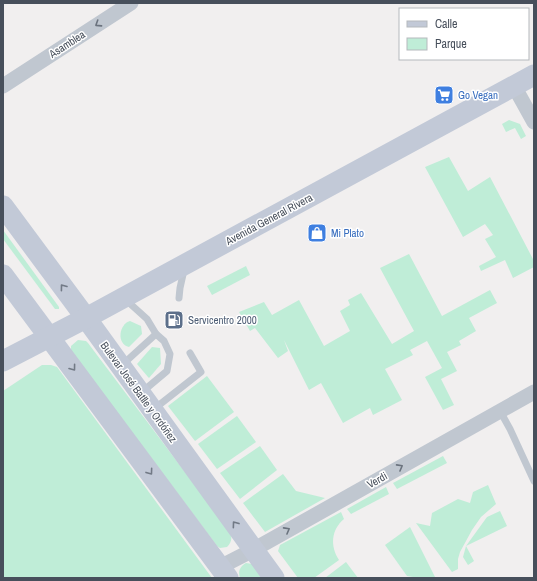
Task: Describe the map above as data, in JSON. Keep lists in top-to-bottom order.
{
  "streets": {
    "main road": ["Avenida General Rivera", "Bulevar José Batlle y Ordóñez"],
    "street": ["Asamblea", "Verdi"]
  },
  "crossings": [
    ["Avenida General Rivera", "Bulevar José Batlle y Ordóñez"],
    ["Bulevar José Batlle y Ordóñez", "Verdi"]
  ],
  "one_way": ["Asamblea", "Verdi"],
  "places": {
    "supermarket": ["Go Vegan"],
    "shop": ["Mi Plato"],
    "fuel station": ["Servicentro 2000"]
  },
  "legend": ["Calle", "Parque"]
}
